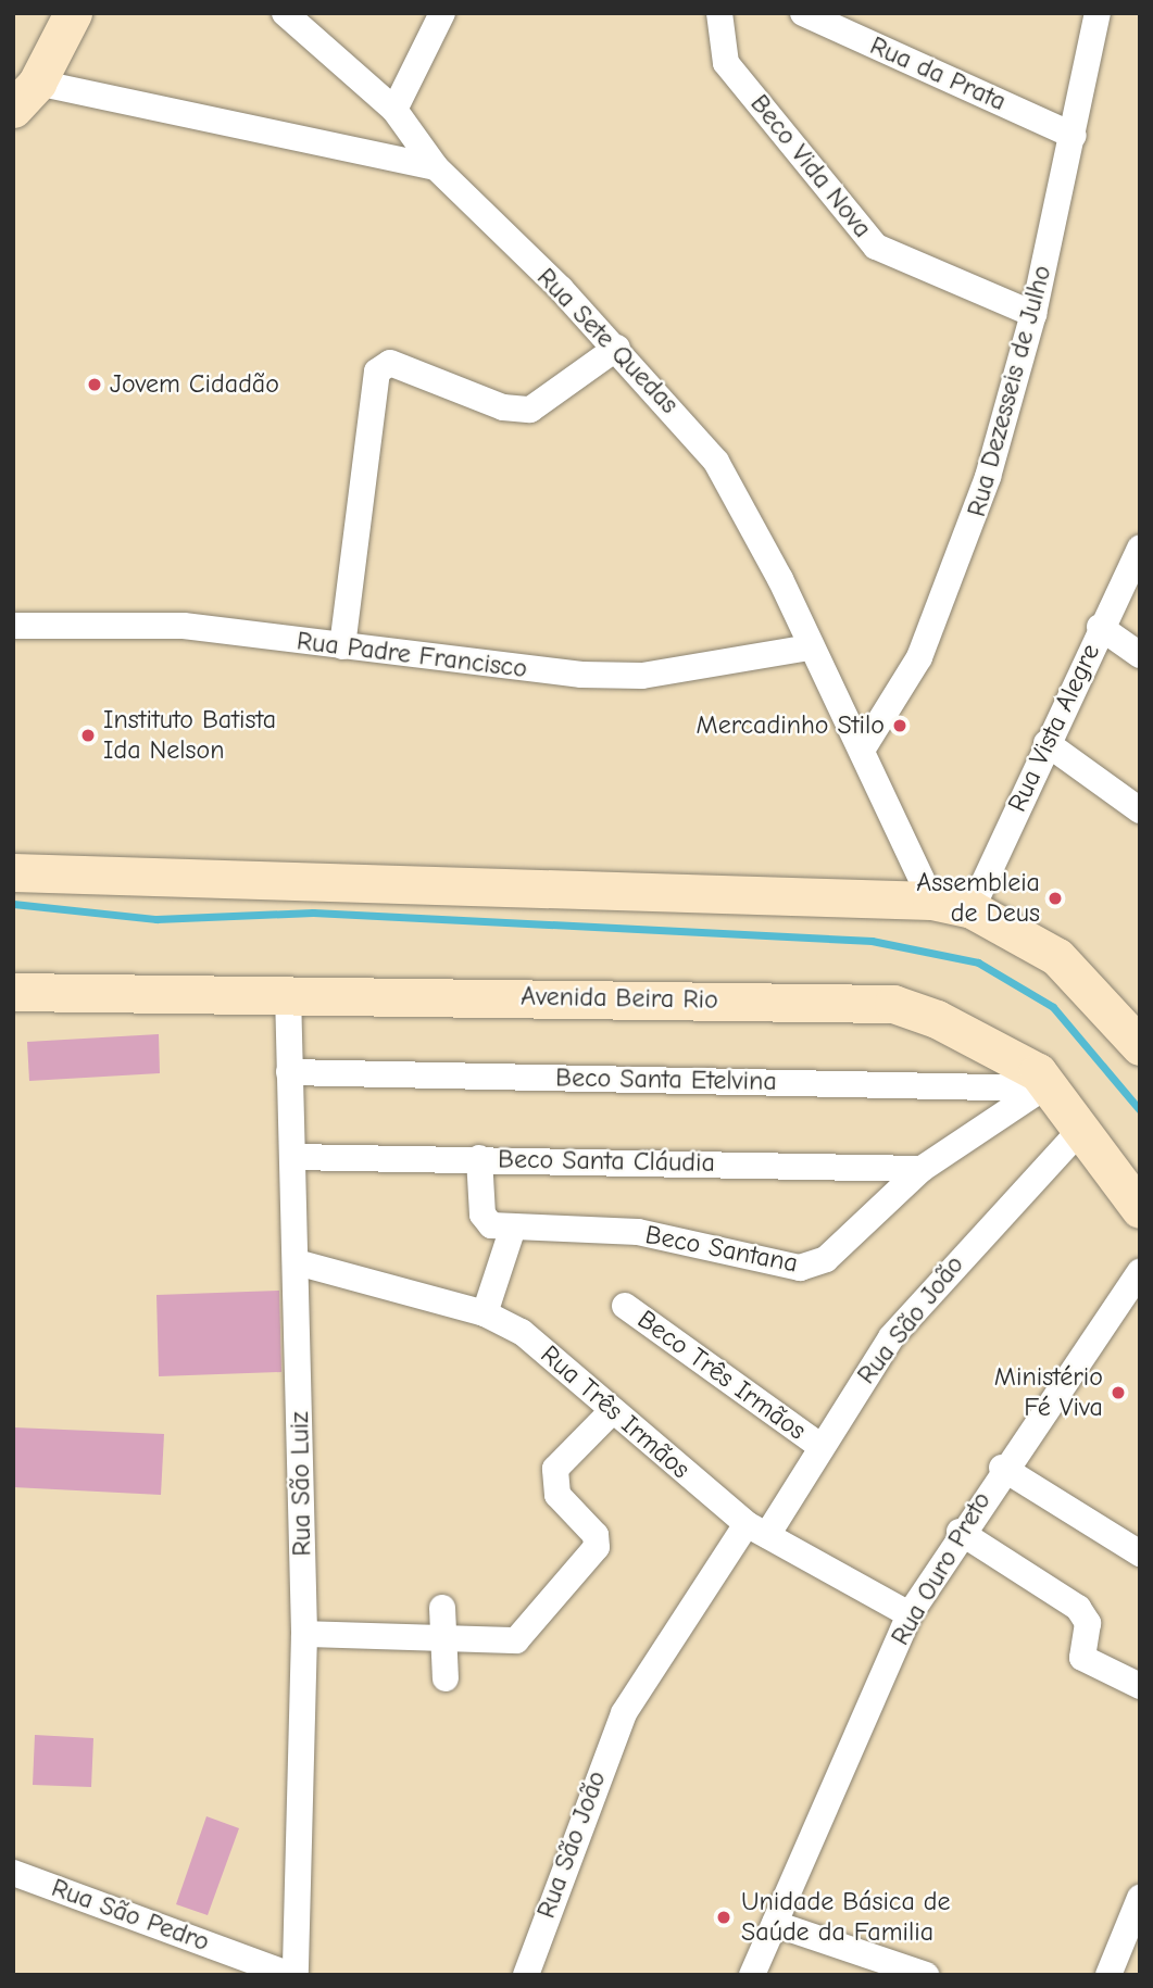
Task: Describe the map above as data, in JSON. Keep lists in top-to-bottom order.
{
  "streets": {
    "street": [
      "Rua da Prata",
      "Beco Vida Nova",
      "Rua Sete Quedas",
      "Rua Dezesseis de Julho",
      "Rua Padre Francisco",
      "Rua Vista Alegre",
      "Avenida Beira Rio",
      "Beco Santa Etelvina",
      "Beco Santa Cláudia",
      "Beco Santana",
      "Rua São João",
      "Beco Três Irmãos",
      "Rua Três Irmãos",
      "Rua São Luiz",
      "Rua Ouro Preto",
      "Rua São Pedro"
    ]
  },
  "crossings": [
    ["Rua da Prata", "Rua Dezesseis de Julho"],
    ["Beco Vida Nova", "Rua Dezesseis de Julho"],
    ["Rua Sete Quedas", "Rua Dezesseis de Julho"],
    ["Rua Sete Quedas", "Rua Padre Francisco"],
    ["Avenida Beira Rio", "Beco Santa Etelvina"],
    ["Avenida Beira Rio", "Beco Santana"],
    ["Avenida Beira Rio", "Rua São João"],
    ["Avenida Beira Rio", "Rua São Luiz"],
    ["Beco Santa Etelvina", "Beco Santana"],
    ["Beco Santa Etelvina", "Rua São Luiz"],
    ["Beco Santa Cláudia", "Beco Santana"],
    ["Beco Santa Cláudia", "Rua São Luiz"],
    ["Rua São João", "Beco Três Irmãos"],
    ["Rua São João", "Rua Três Irmãos"],
    ["Rua Três Irmãos", "Rua São Luiz"],
    ["Rua Três Irmãos", "Rua Ouro Preto"],
    ["Rua São Luiz", "Rua São Pedro"]
  ],
  "places": [
    "Jovem Cidadão",
    "Mercadinho Stilo",
    "Instituto Batista Ida Nelson",
    "Assembleia de Deus",
    "Ministério Fé Viva",
    "Unidade Básica de Saúde da Familia"
  ]
}
